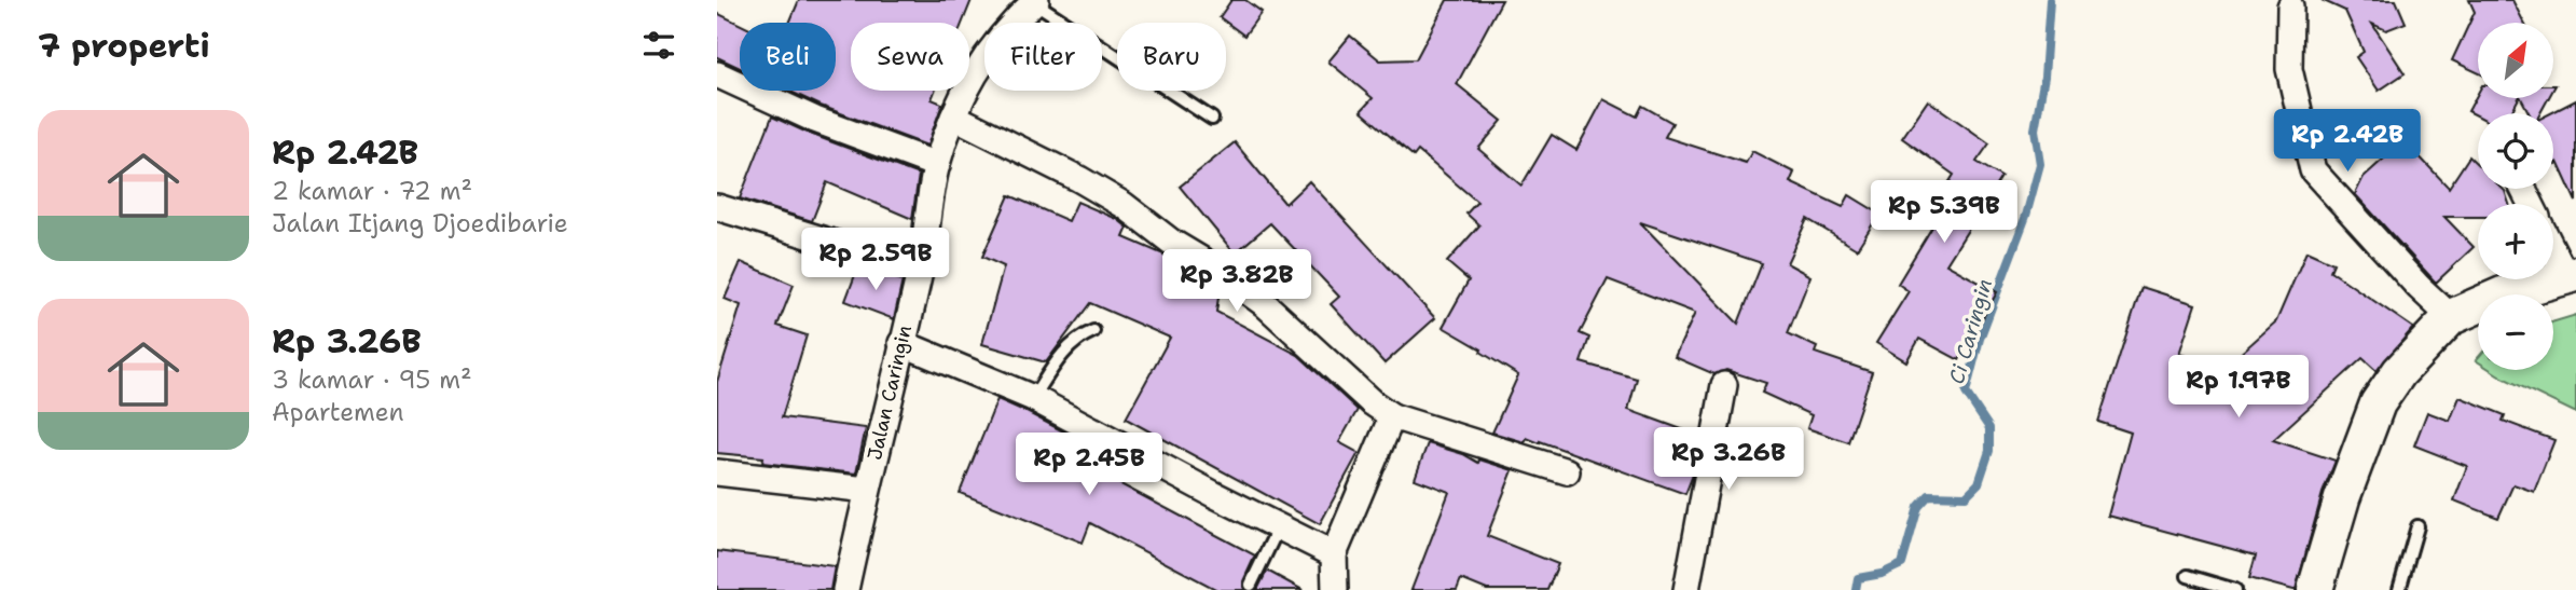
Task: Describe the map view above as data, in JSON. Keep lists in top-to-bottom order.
{
  "streets": {
    "street": ["Jalan Caringin"]
  },
  "water": ["Ci Caringin"],
  "north": "top right",
  "page": {
    "heading": "7 properti",
    "map_buttons": ["+", "−"],
    "chip": [
      "Beli",
      "Sewa",
      "Filter",
      "Baru"
    ],
    "list": [
      {
        "name": "Rp 2.42B",
        "note": "2 kamar · 72 m² · Jalan Itjang Djoedibarie"
      },
      {
        "name": "Rp 3.26B",
        "note": "3 kamar · 95 m² · Apartemen"
      }
    ],
    "price": [
      "Rp 2.42B",
      "Rp 5.39B",
      "Rp 2.59B",
      "Rp 3.82B",
      "Rp 1.97B",
      "Rp 3.26B",
      "Rp 2.45B"
    ]
  }
}
